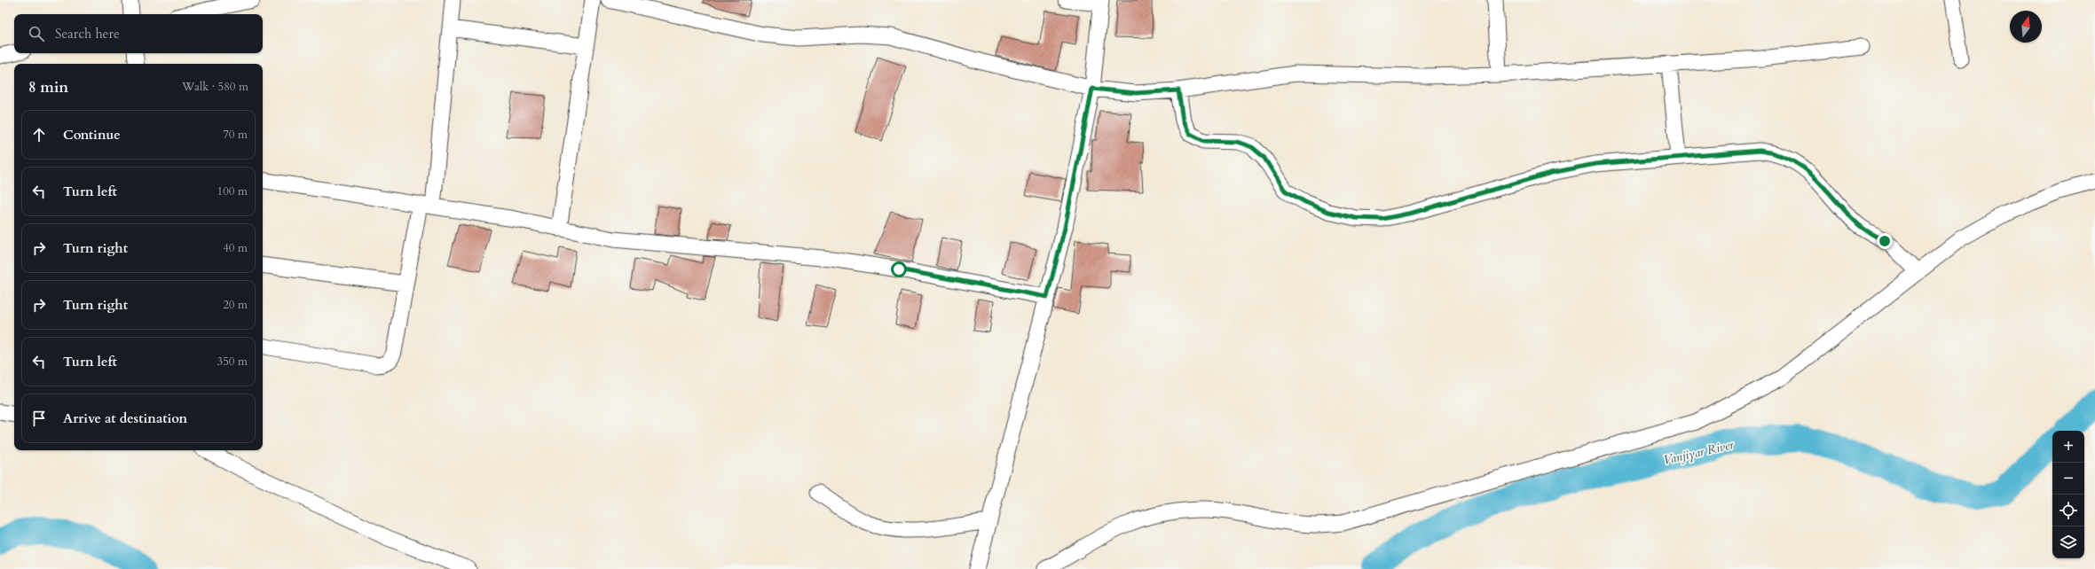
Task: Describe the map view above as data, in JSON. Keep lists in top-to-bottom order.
{
  "water": ["Vanjiyar River"],
  "north": "top",
  "page": {
    "search": "Search here",
    "heading": ["8 min", "Walk · 580 m"],
    "list": [
      ["Continue", "70 m"],
      ["Turn left", "100 m"],
      ["Turn right", "40 m"],
      ["Turn right", "20 m"],
      ["Turn left", "350 m"],
      "Arrive at destination"
    ],
    "map_buttons": ["+", "−"]
  }
}
